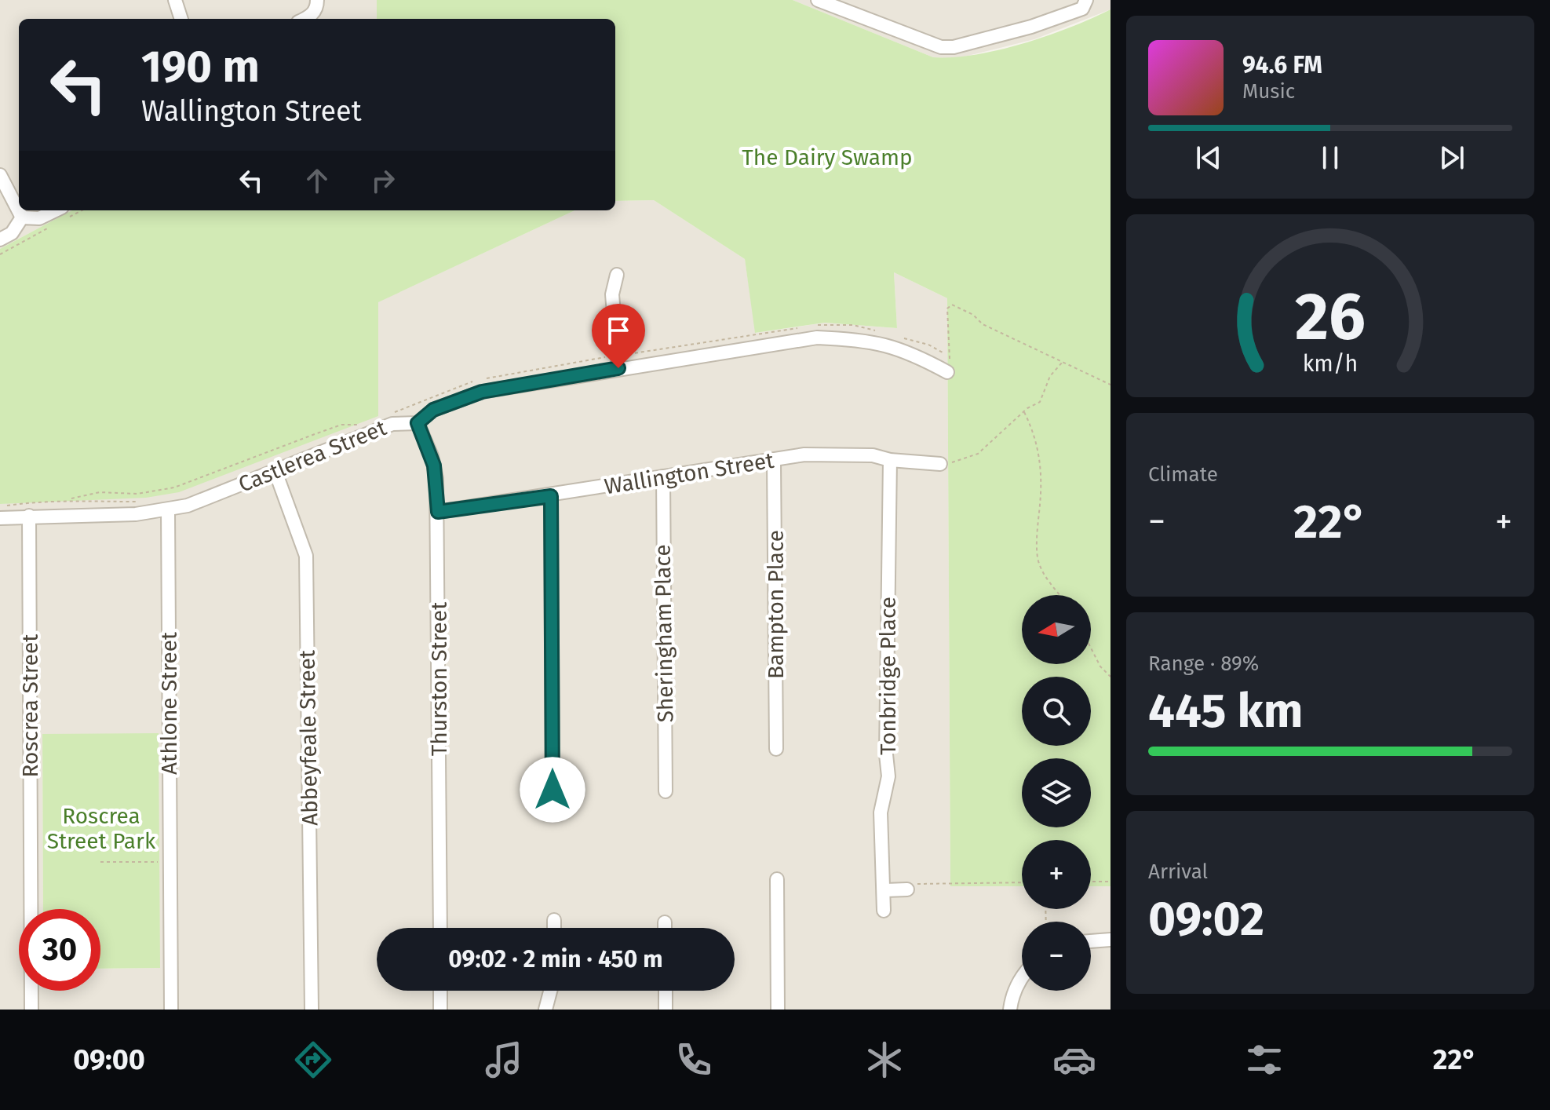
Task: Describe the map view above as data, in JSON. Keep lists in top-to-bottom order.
{
  "streets": {
    "street": [
      "Castlerea Street",
      "Wallington Street",
      "Bampton Place",
      "Sheringham Place",
      "Tonbridge Place",
      "Thurston Street",
      "Athlone Street",
      "Roscrea Street",
      "Abbeyfeale Street"
    ]
  },
  "crossings": [
    ["Castlerea Street", "Thurston Street"],
    ["Castlerea Street", "Athlone Street"],
    ["Castlerea Street", "Roscrea Street"],
    ["Castlerea Street", "Abbeyfeale Street"],
    ["Wallington Street", "Bampton Place"],
    ["Wallington Street", "Sheringham Place"],
    ["Wallington Street", "Tonbridge Place"],
    ["Wallington Street", "Thurston Street"]
  ],
  "parks": ["The Dairy Swamp", "Roscrea Street Park"],
  "north": "left",
  "page": {
    "turn": ["190 m", "Wallington Street"],
    "song": ["94.6 FM", "Music"],
    "tile": [
      "Climate",
      ["Range · 89%", "445 km"],
      ["Arrival", "09:02"]
    ],
    "heat": ["−", "22°", "+"],
    "map_buttons": ["+", "−"],
    "limit": "30",
    "trip": "09:02 · 2 min · 450 m",
    "tabs": ["09:00", "22°"],
    "gauge": ["26", "km/h"]
  }
}
